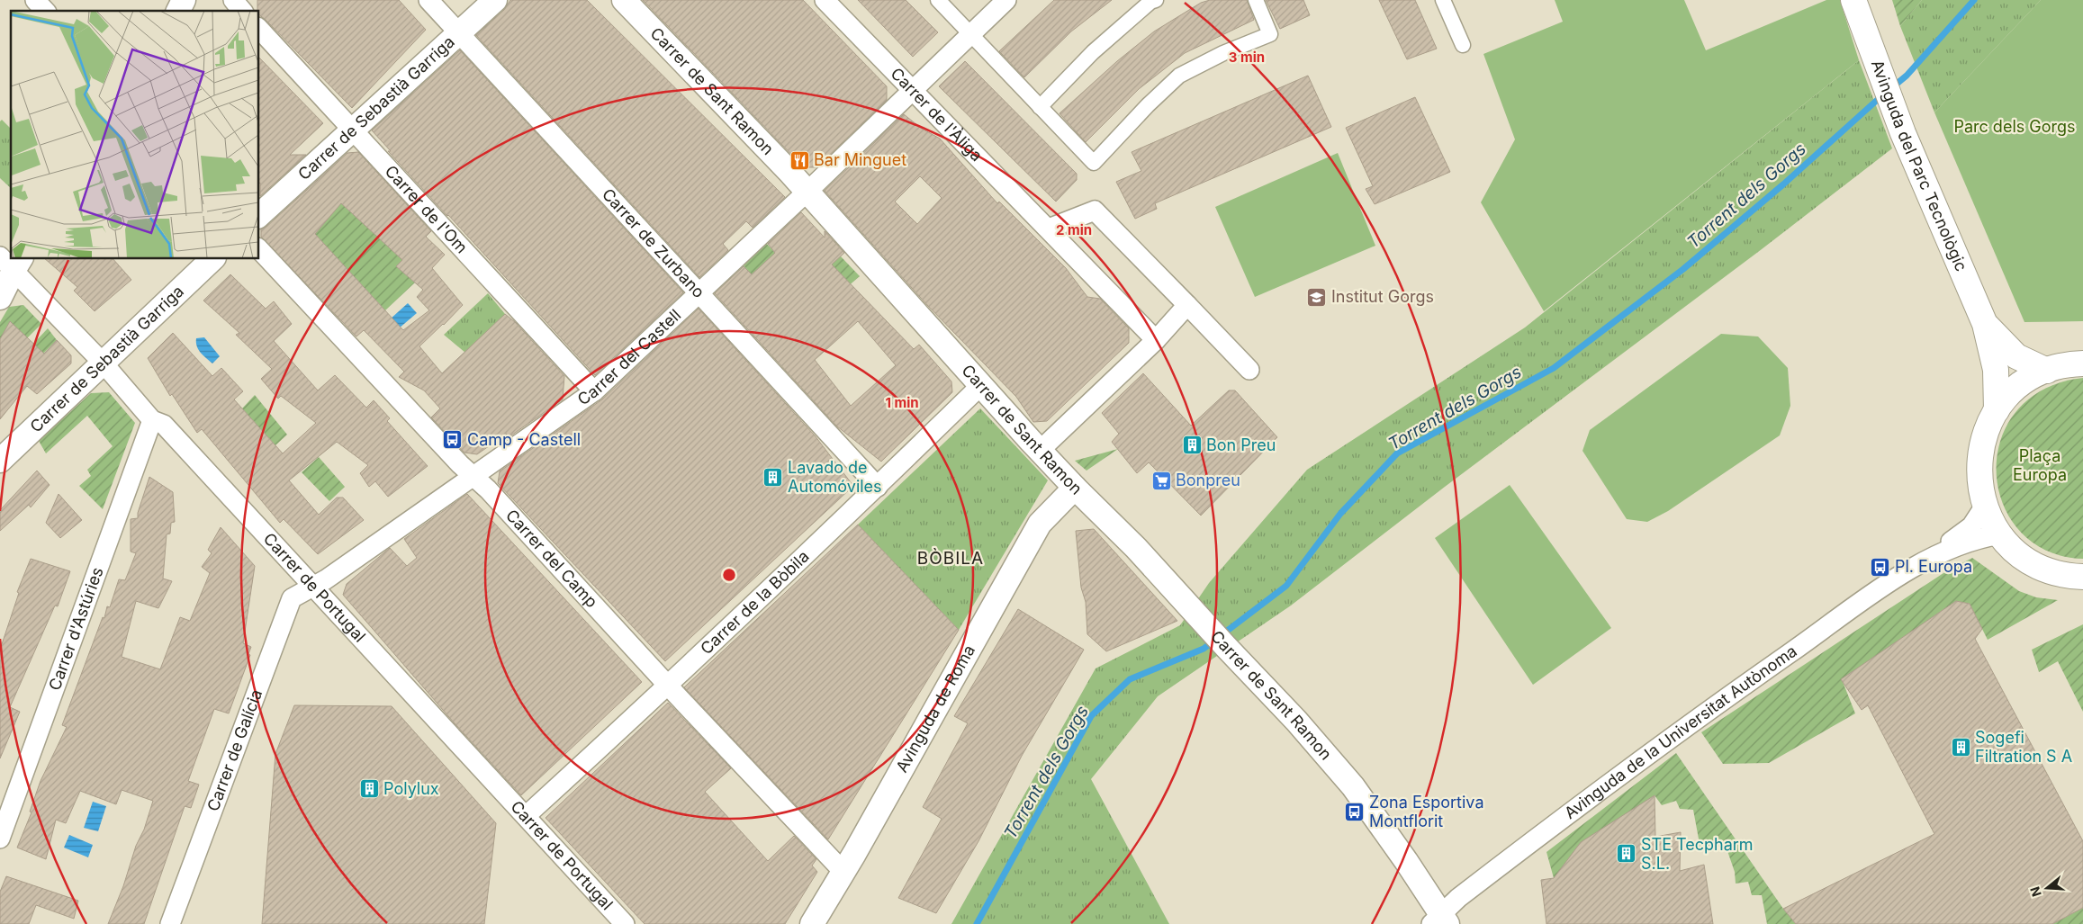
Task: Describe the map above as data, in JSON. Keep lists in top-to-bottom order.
{
  "streets": {
    "main road": ["Avinguda del Parc Tecnològic"],
    "street": [
      "Carrer de Sant Ramon",
      "Carrer de Sebastià Garriga",
      "Carrer de l'Àliga",
      "Carrer de l'Om",
      "Carrer de Zurbano",
      "Carrer del Castell",
      "Carrer del Camp",
      "Carrer de Portugal",
      "Carrer de la Bòbila",
      "Carrer d'Astúries",
      "Avinguda de Roma",
      "Avinguda de la Universitat Autònoma",
      "Carrer de Galícia"
    ]
  },
  "crossings": [
    ["Carrer de Sant Ramon", "Carrer del Castell"],
    ["Carrer de Sant Ramon", "Carrer de la Bòbila"],
    ["Carrer de Sant Ramon", "Avinguda de Roma"],
    ["Carrer de Sant Ramon", "Avinguda de la Universitat Autònoma"],
    ["Carrer de Sebastià Garriga", "Carrer de l'Om"],
    ["Carrer de Sebastià Garriga", "Carrer de Zurbano"],
    ["Carrer de Sebastià Garriga", "Carrer de Portugal"],
    ["Carrer de l'Àliga", "Carrer del Castell"],
    ["Carrer de l'Om", "Carrer del Castell"],
    ["Carrer de Zurbano", "Carrer del Castell"],
    ["Carrer de Zurbano", "Carrer de la Bòbila"],
    ["Carrer del Castell", "Carrer del Camp"],
    ["Carrer del Castell", "Carrer de Portugal"],
    ["Carrer del Castell", "Carrer de Galícia"],
    ["Carrer del Camp", "Carrer de la Bòbila"],
    ["Carrer del Camp", "Avinguda de Roma"],
    ["Carrer de Portugal", "Carrer de la Bòbila"],
    ["Carrer de Portugal", "Carrer d'Astúries"],
    ["Carrer de Portugal", "Carrer de Galícia"]
  ],
  "districts": ["BÒBILA"],
  "water": ["Torrent dels Gorgs"],
  "parks": ["Parc dels Gorgs", "Plaça Europa"],
  "places": {
    "restaurant": ["Bar Minguet"],
    "school or university": ["Institut Gorgs"],
    "bus stop": ["Camp - Castell", "Pl. Europa", "Zona Esportiva Montflorit"],
    "building": [
      "Bon Preu",
      "Lavado de Automóviles",
      "Sogefi Filtration S A",
      "Polylux",
      "STE Tecpharm S.L."
    ],
    "supermarket": ["Bonpreu"]
  },
  "north": "left",
  "rings": ["3 min", "2 min", "1 min"]
}
